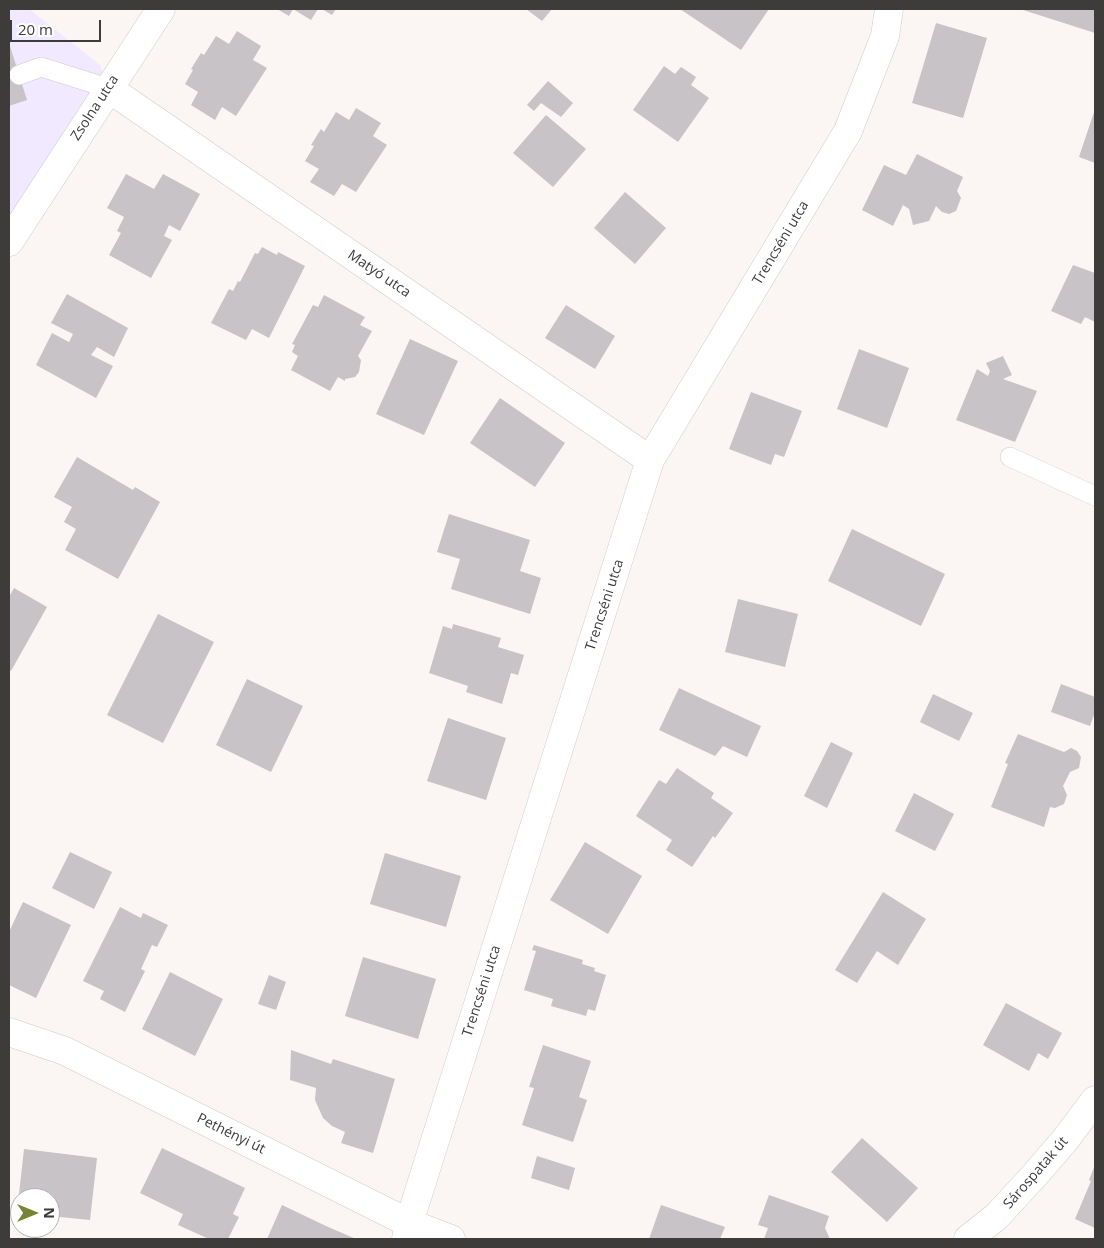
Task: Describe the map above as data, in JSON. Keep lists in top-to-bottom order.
{
  "streets": {
    "street": [
      "Zsolna utca",
      "Trencséni utca",
      "Matyó utca",
      "Pethényi út",
      "Sárospatak út"
    ]
  },
  "crossings": [
    ["Zsolna utca", "Matyó utca"],
    ["Trencséni utca", "Matyó utca"],
    ["Trencséni utca", "Pethényi út"]
  ],
  "scale_bar": "20 m",
  "north": "right"
}
